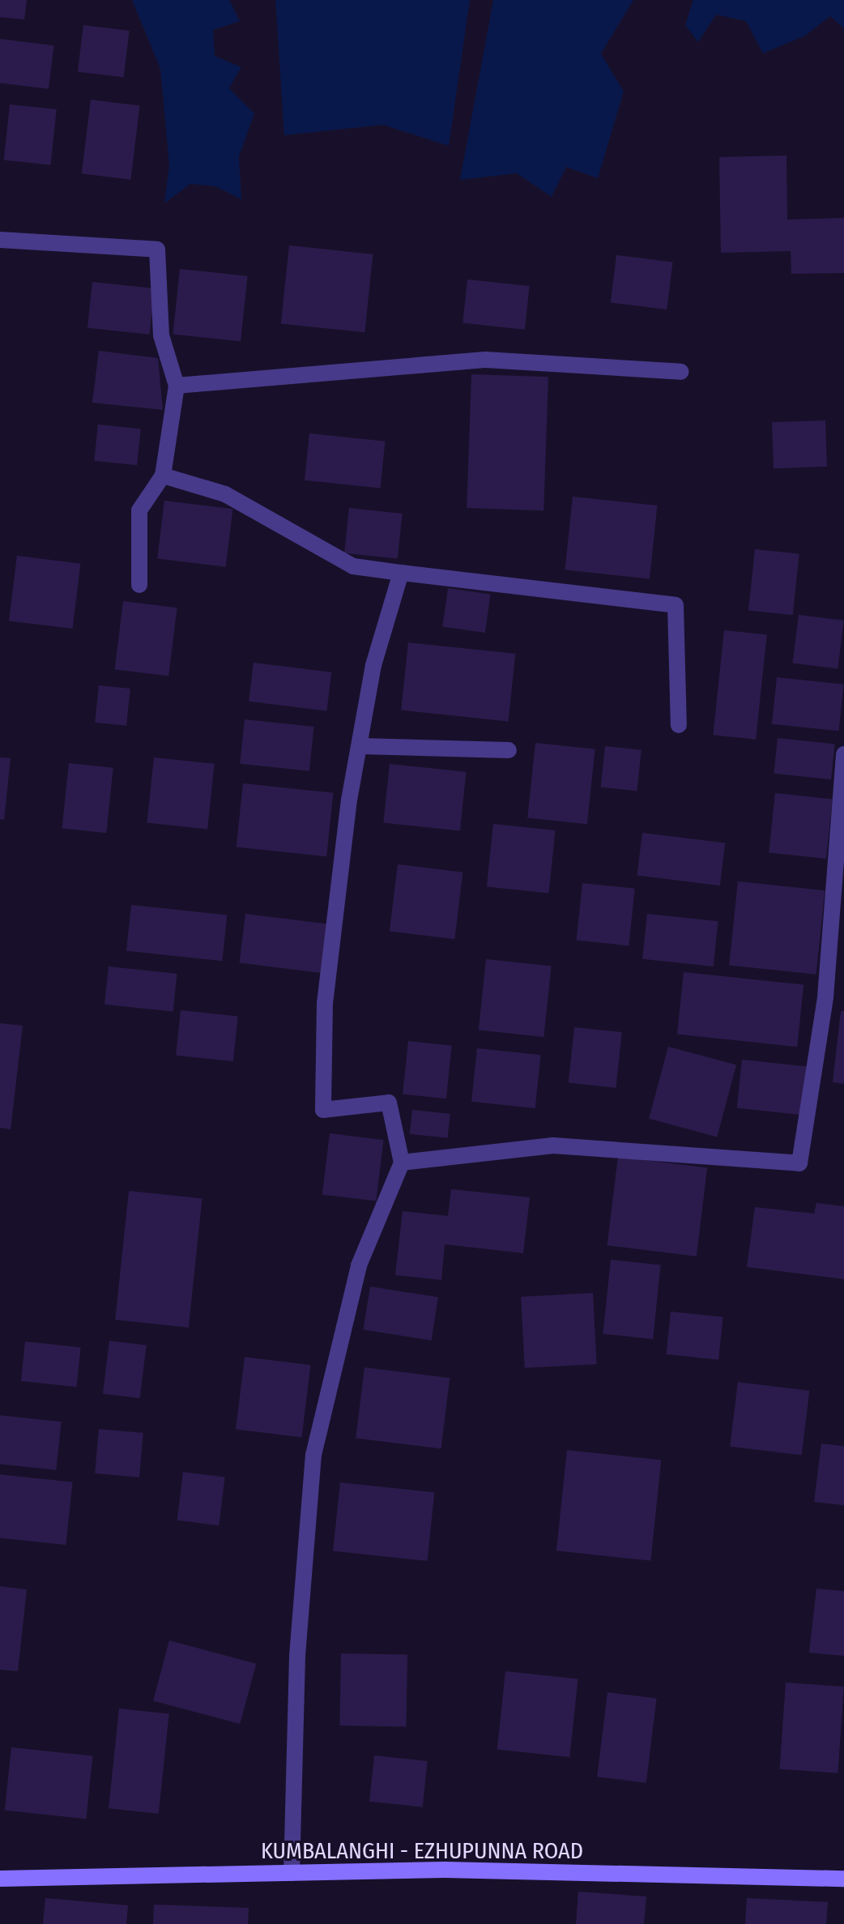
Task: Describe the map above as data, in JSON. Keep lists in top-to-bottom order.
{
  "streets": {
    "main road": ["KUMBALANGHI - EZHUPUNNA ROAD"]
  }
}
